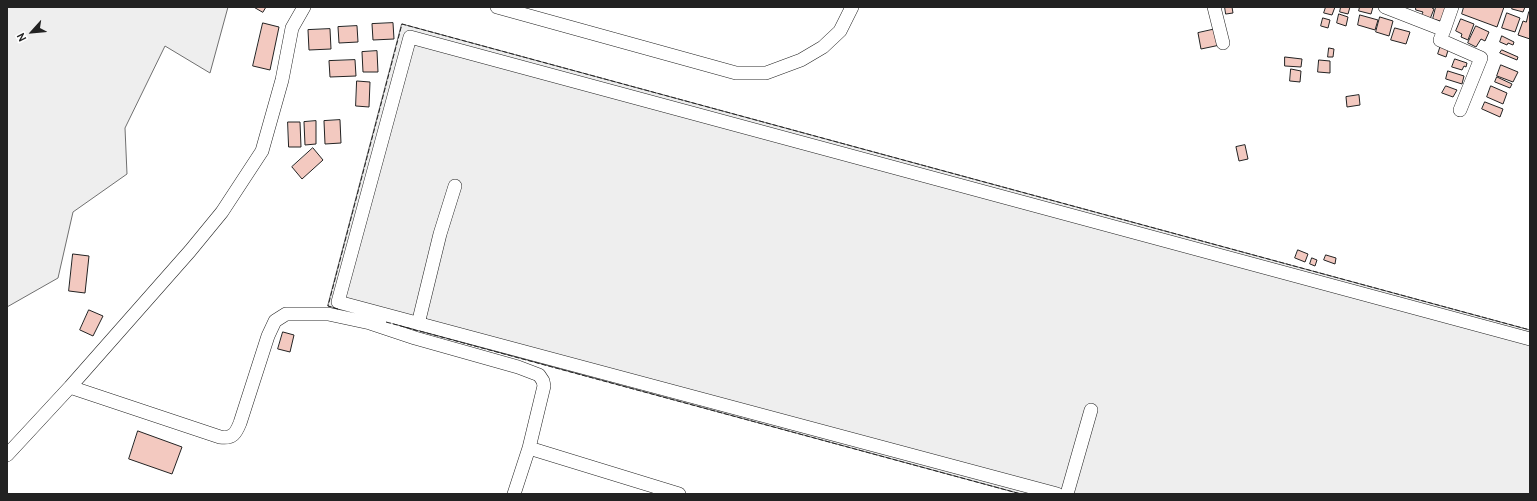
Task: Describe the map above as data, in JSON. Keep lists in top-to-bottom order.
{
  "north": "bottom left"
}
